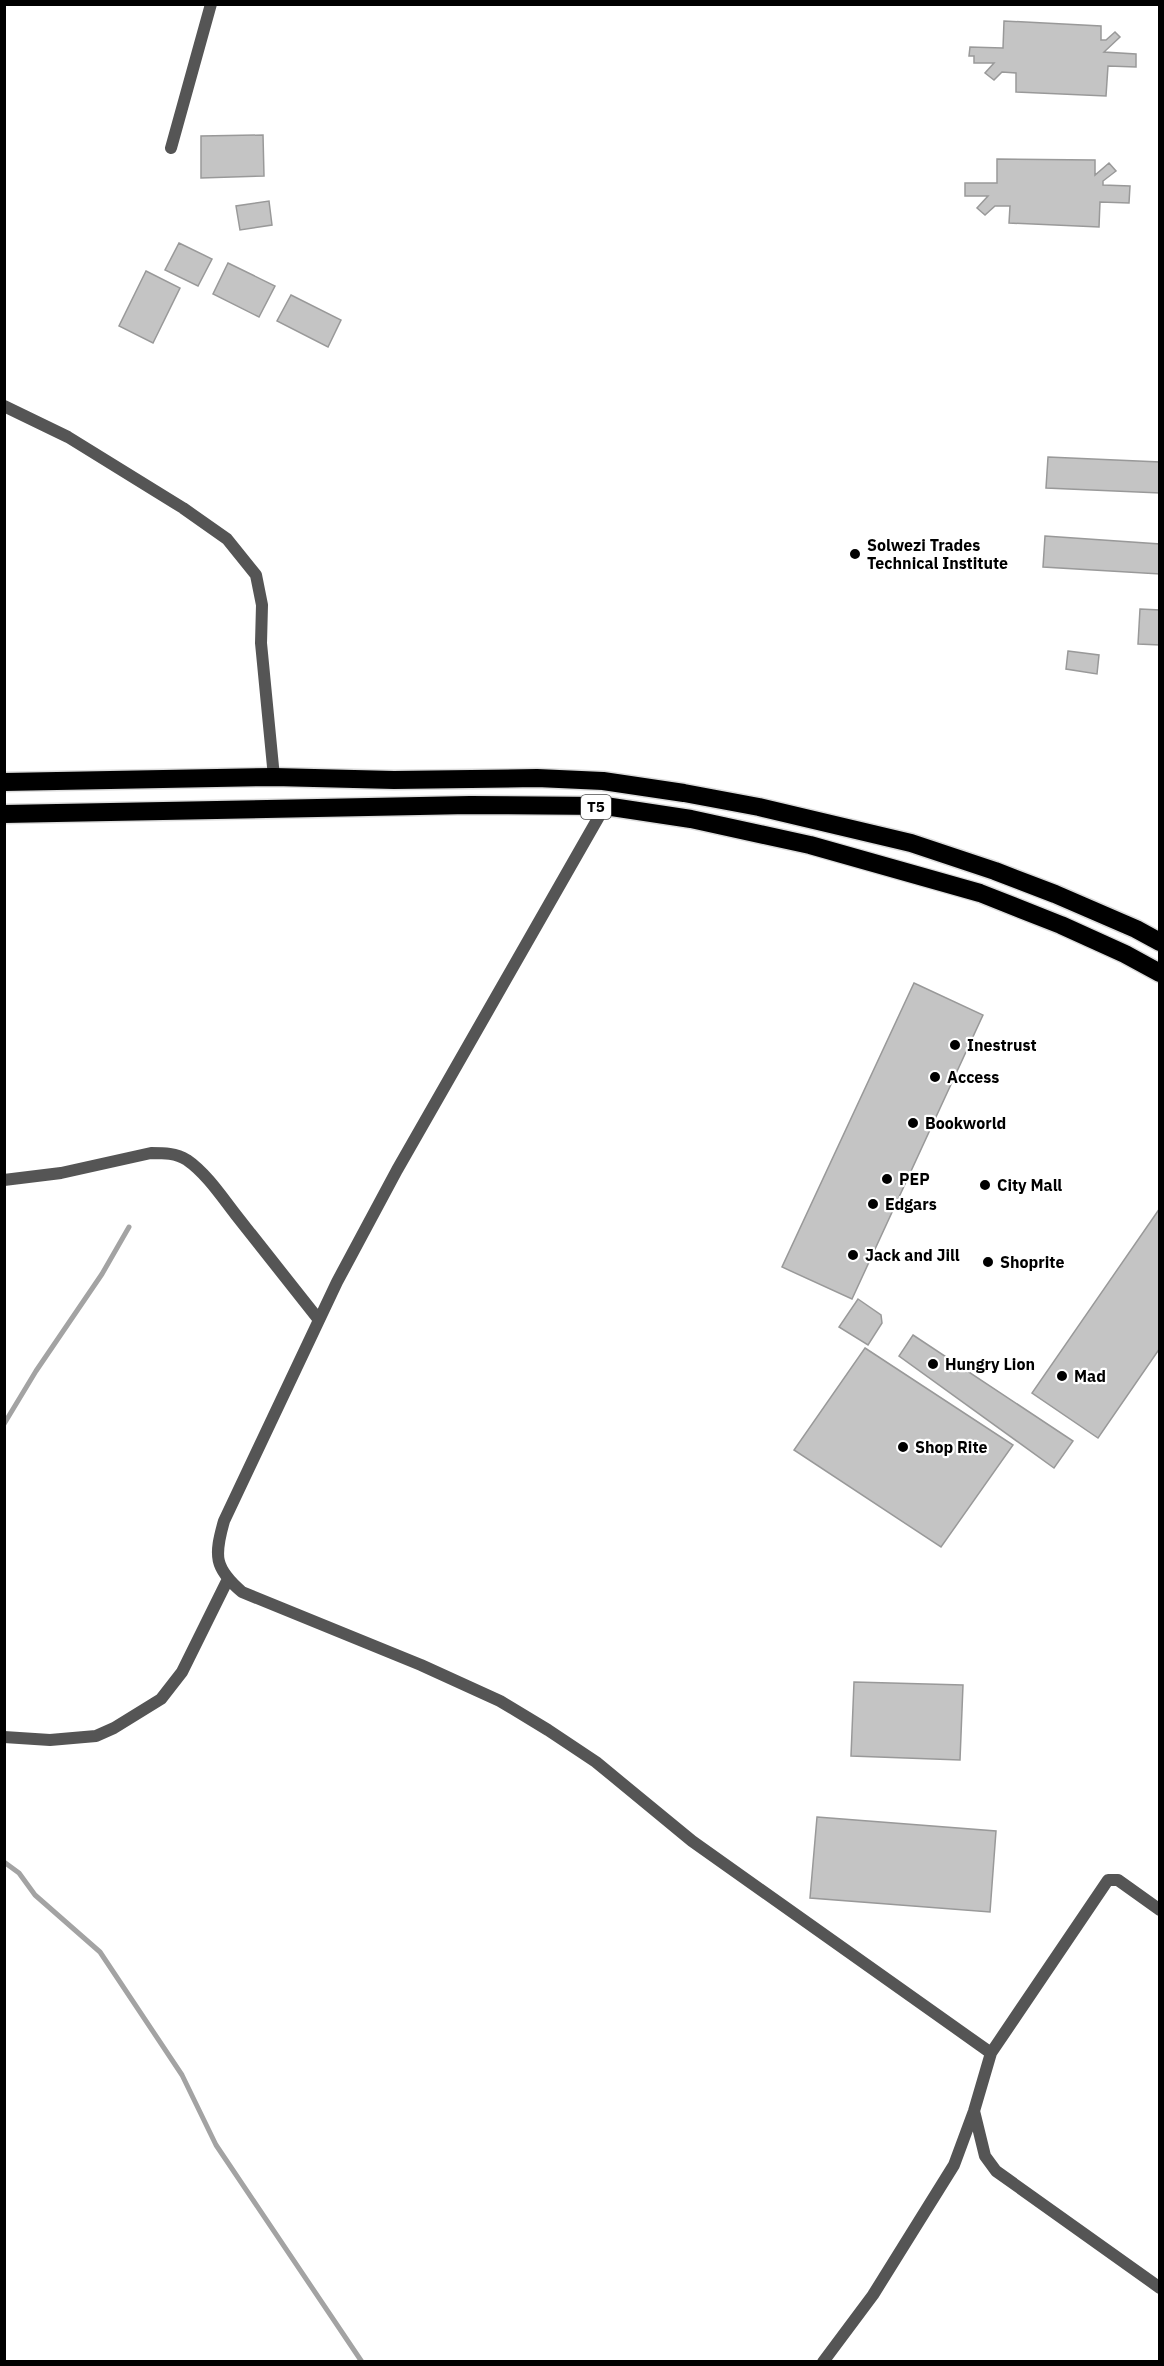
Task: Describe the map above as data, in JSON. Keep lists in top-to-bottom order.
{
  "streets": {
    "highway": ["T5"]
  },
  "places": [
    "Solwezi Trades Technical Institute",
    "Inestrust",
    "Access",
    "Bookworld",
    "PEP",
    "City Mall",
    "Edgars",
    "Jack and Jill",
    "Shoprite",
    "Hungry Lion",
    "Mad",
    "Shop Rite"
  ]
}
